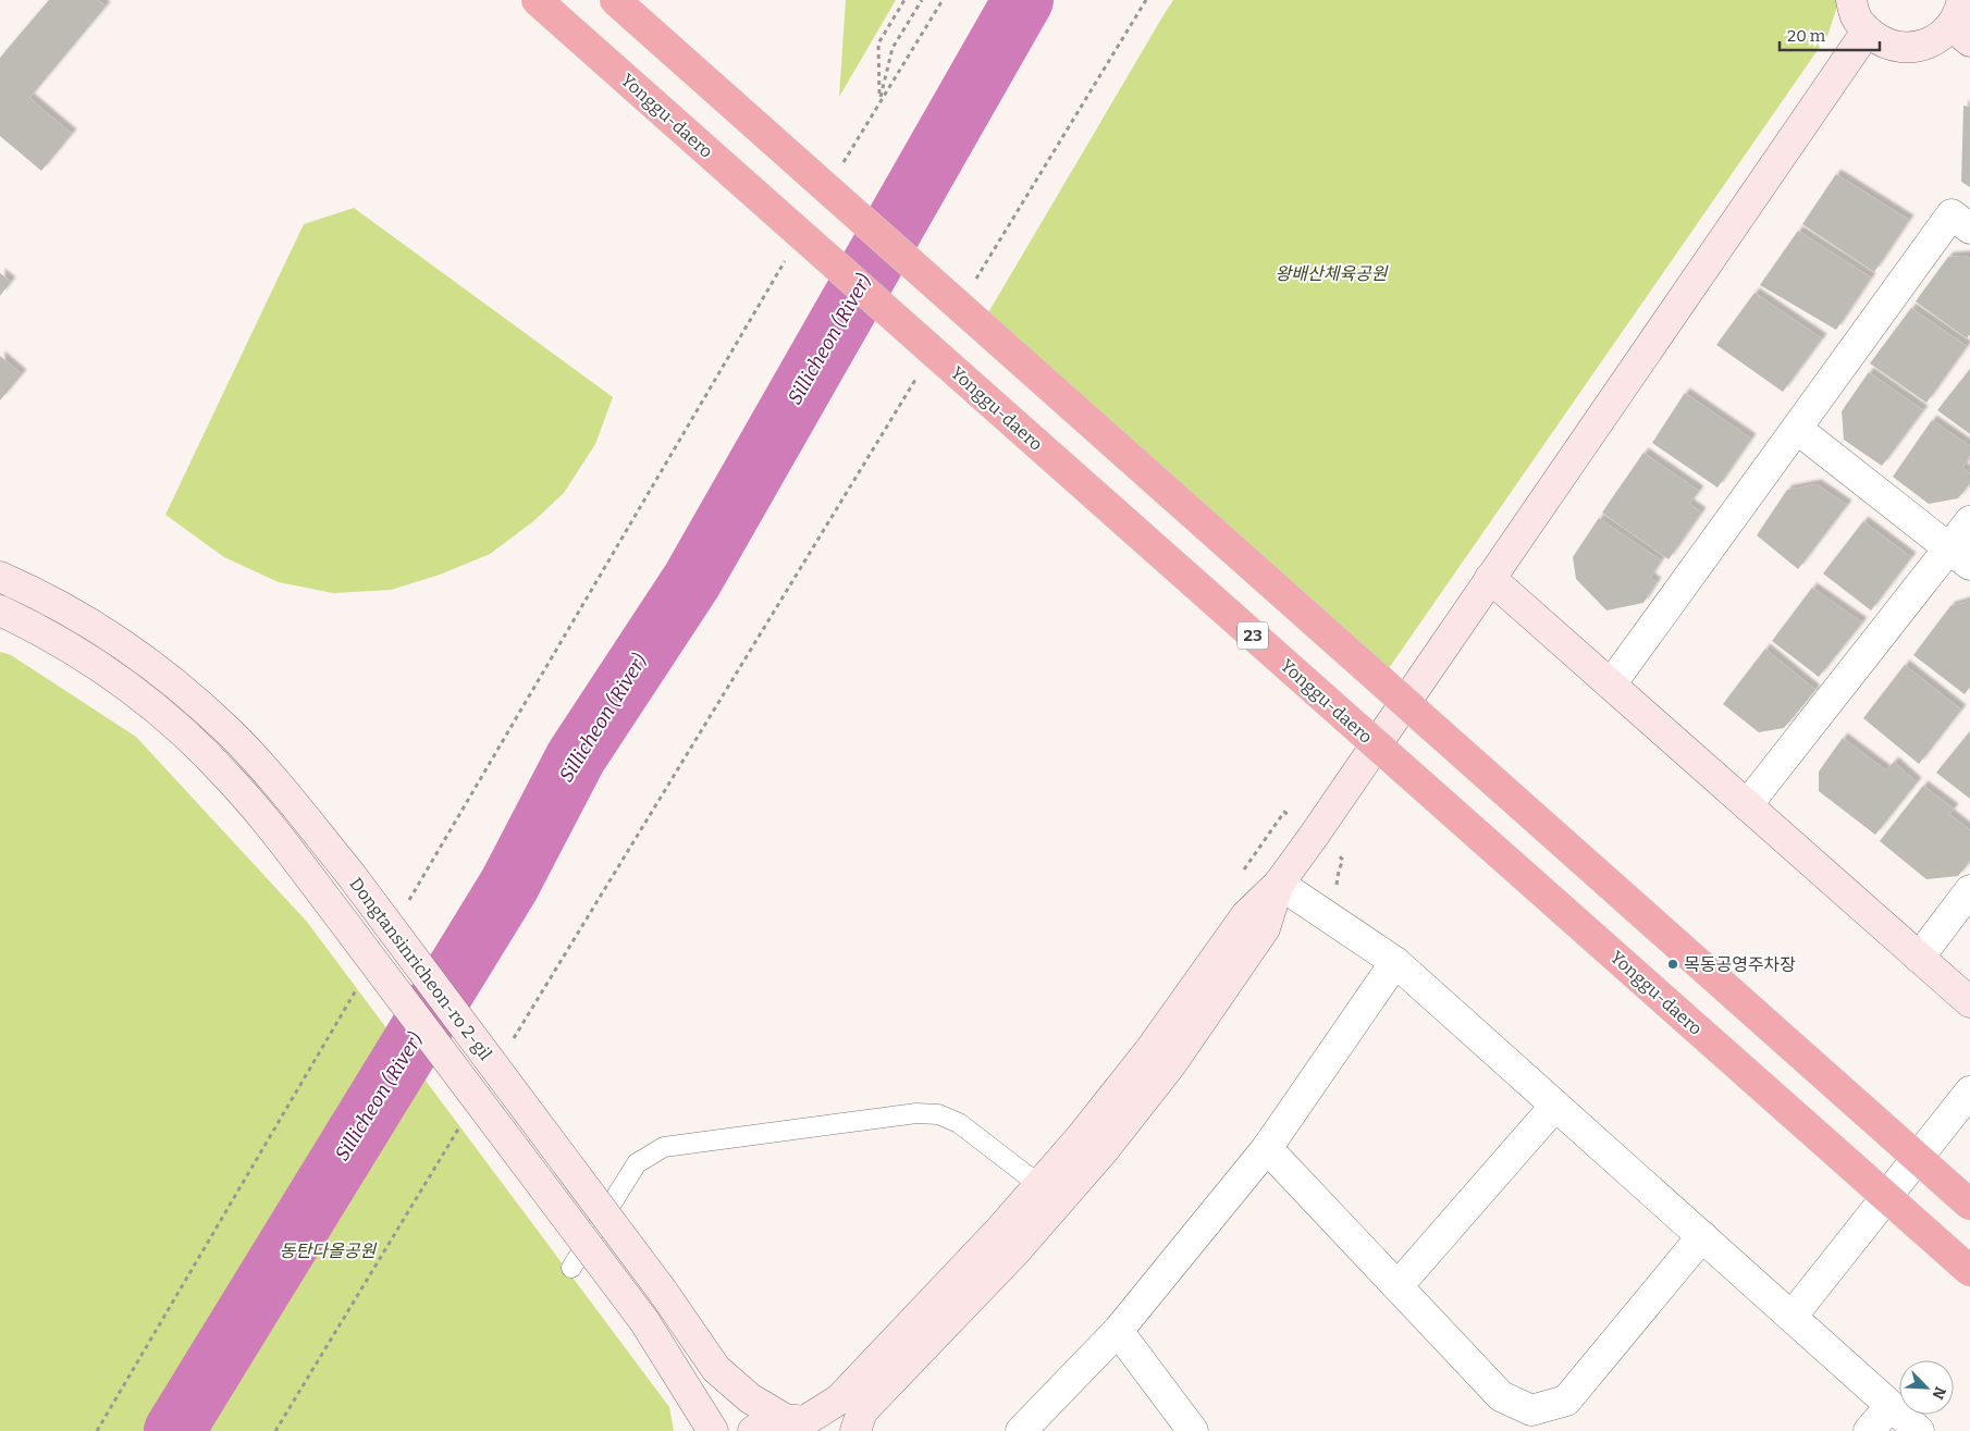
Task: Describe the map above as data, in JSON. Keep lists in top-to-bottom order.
{
  "streets": {
    "highway": ["Yonggu-daero", "23"],
    "street": ["Dongtansinricheon-ro 2-gil"]
  },
  "water": ["Sillicheon (River)"],
  "parks": ["왕배산체육공원", "동탄다올공원"],
  "places": ["목동공영주차장"],
  "scale_bar": "20 m",
  "north": "bottom right"
}
